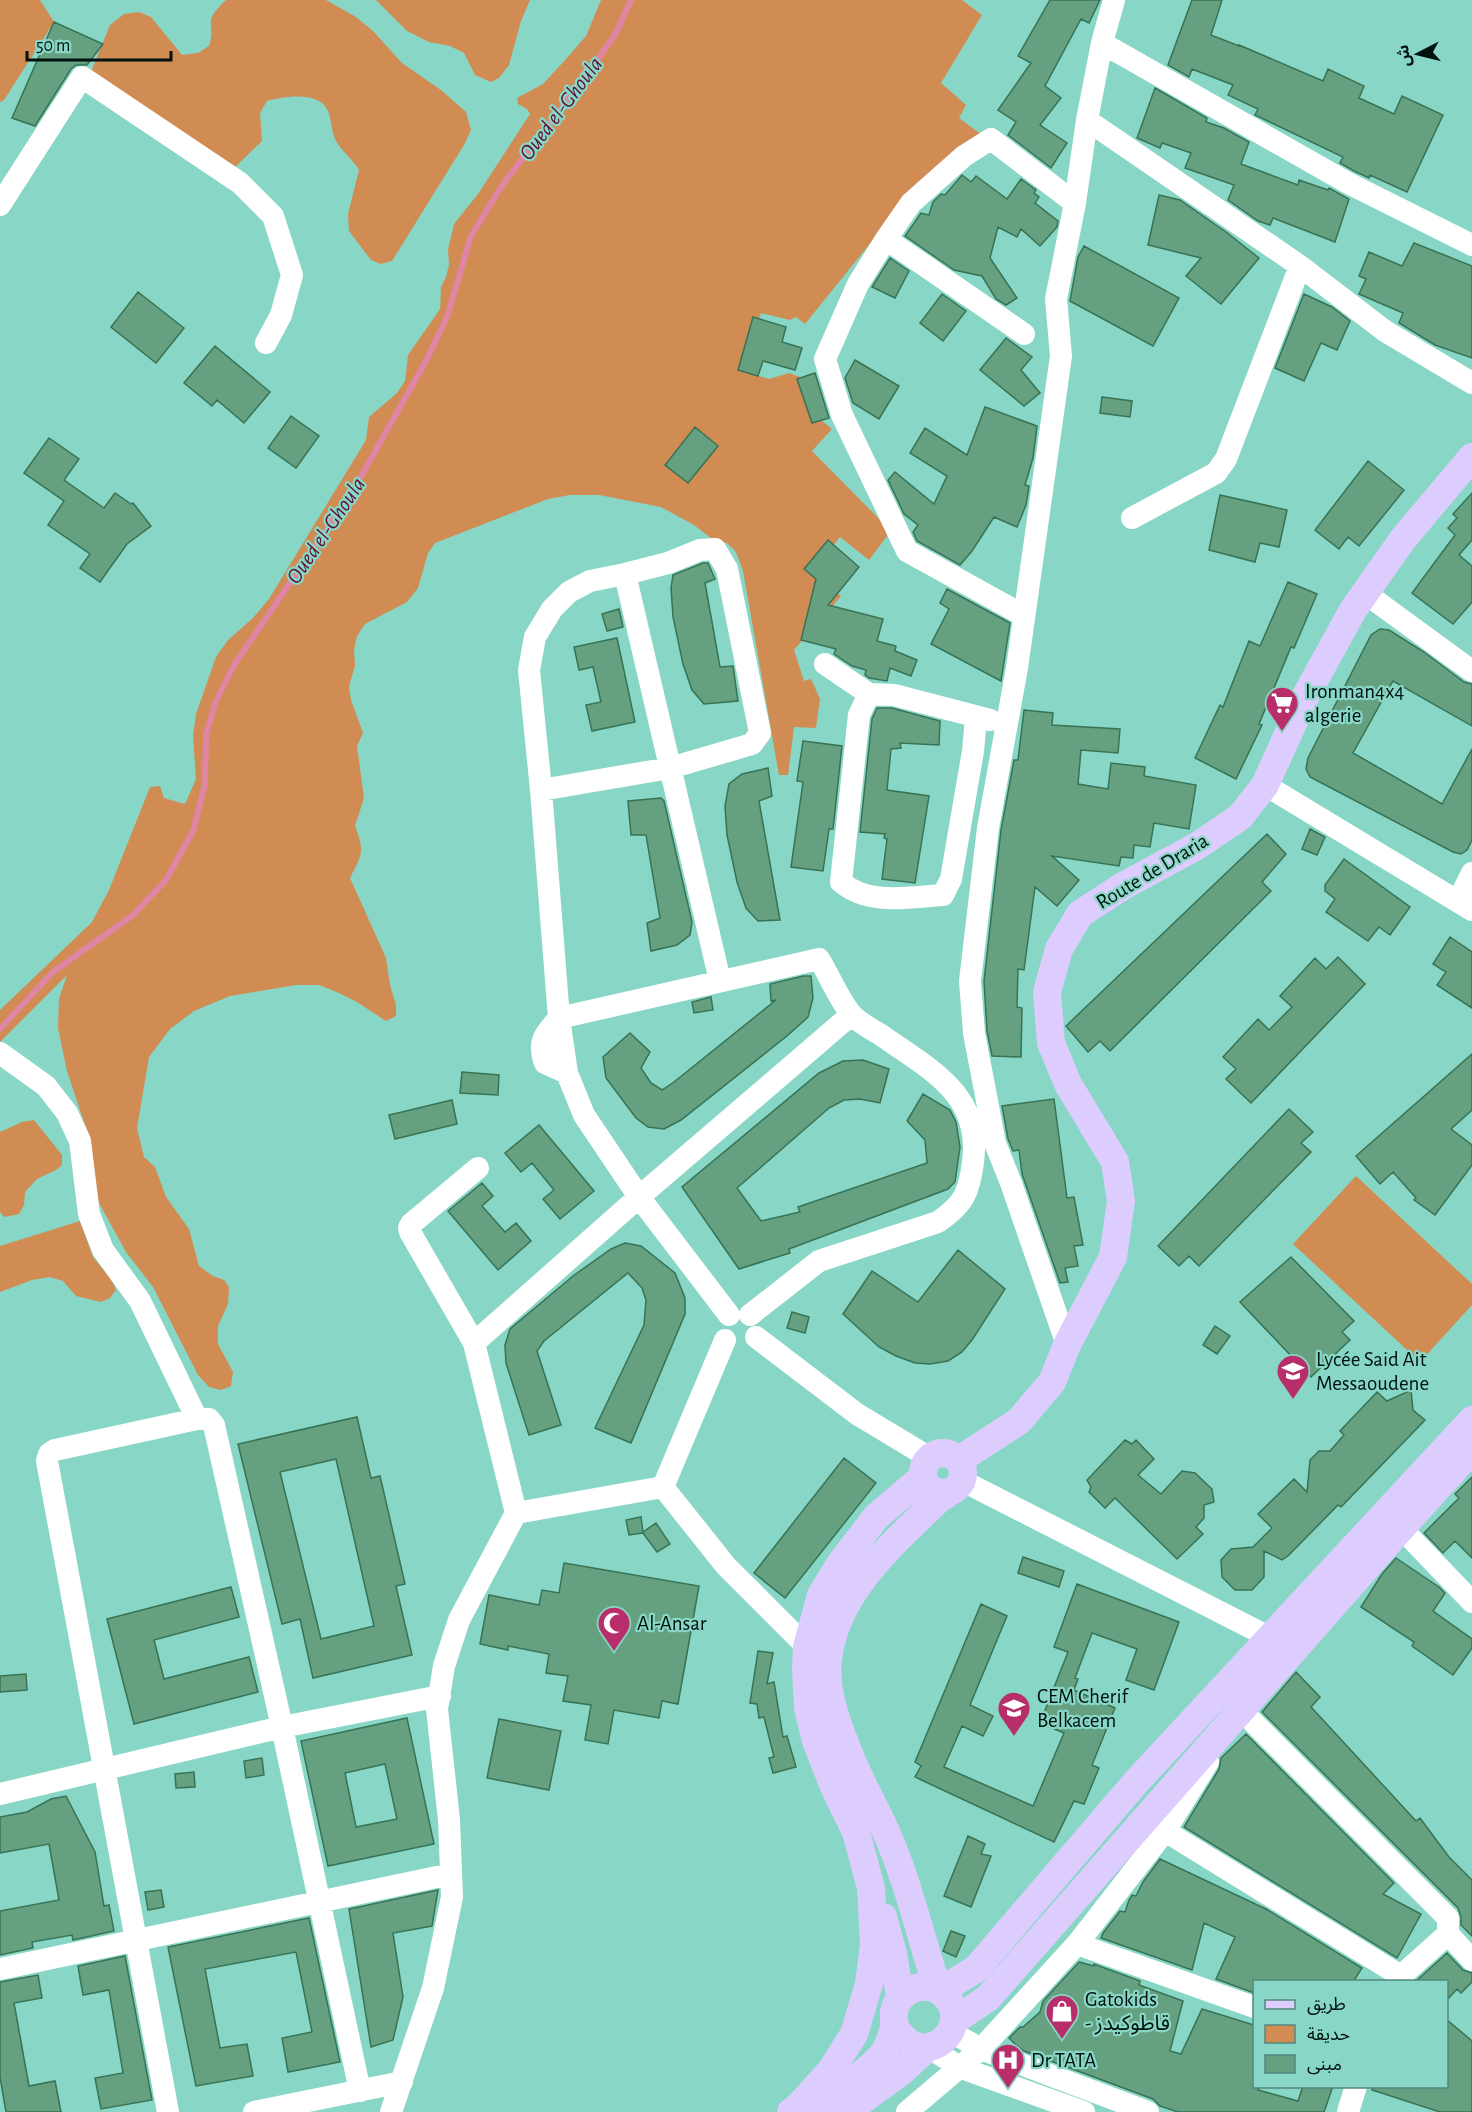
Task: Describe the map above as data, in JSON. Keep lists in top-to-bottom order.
{
  "streets": {
    "main road": ["Route de Draria"]
  },
  "water": ["Oued el-Ghoula"],
  "places": {
    "supermarket": ["Ironman4x4 algerie"],
    "school or university": ["Lycée Said Ait Messaoudene", "CEM Cherif Belkacem"],
    "mosque": ["Al-Ansar"],
    "shop": ["Gatokids - قاطوكيدز"],
    "hospital": ["Dr TATA"]
  },
  "legend": ["طريق", "حديقة", "مبنى"],
  "scale_bar": "50 m",
  "north": "left"
}
